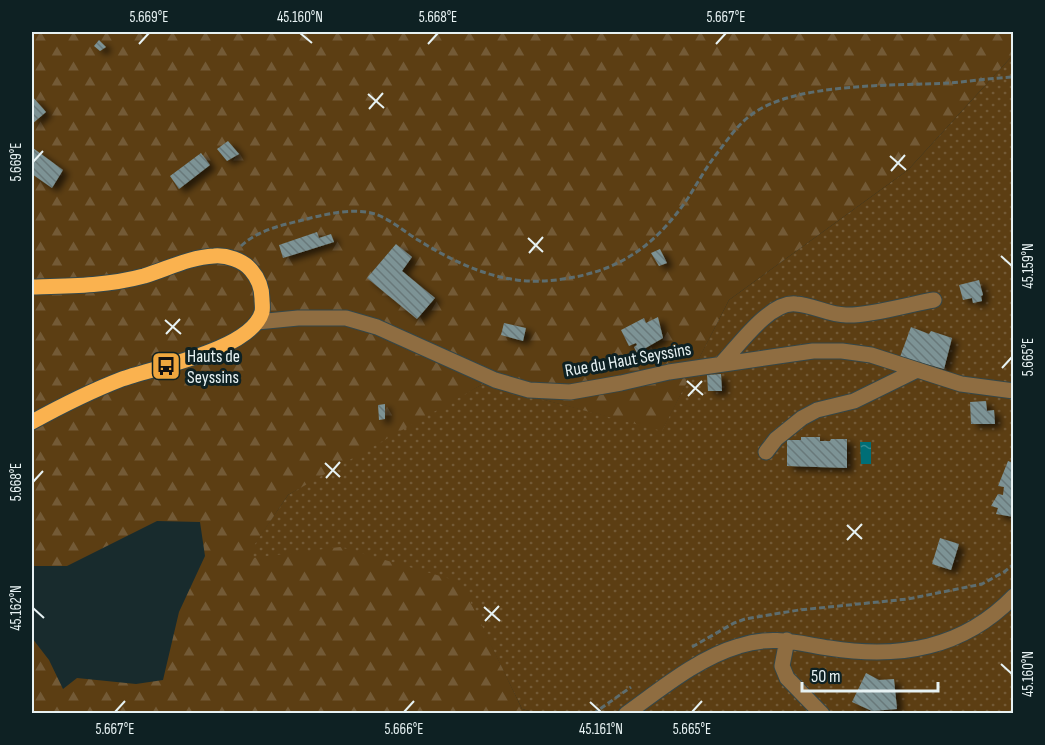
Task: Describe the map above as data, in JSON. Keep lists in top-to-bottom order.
{
  "streets": {
    "street": ["Rue du Haut Seyssins"]
  },
  "places": {
    "bus stop": ["Hauts de Seyssins"]
  },
  "scale_bar": "50 m",
  "coordinates": [
    "5.669°E",
    "45.160°N",
    "5.668°E",
    "5.667°E",
    "45.159°N",
    "5.665°E",
    "45.162°N",
    "5.666°E",
    "45.161°N"
  ]
}
